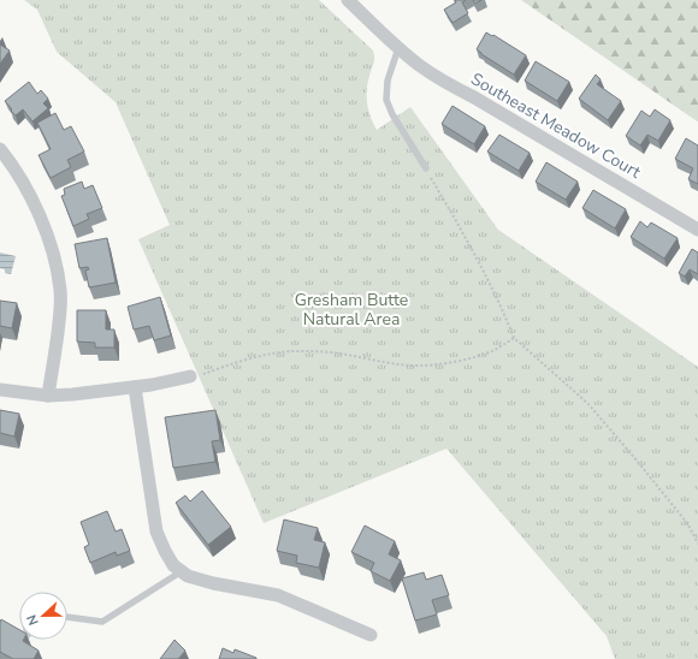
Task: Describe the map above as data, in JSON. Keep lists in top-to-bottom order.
{
  "streets": {
    "street": ["Southeast Meadow Court"]
  },
  "parks": ["Gresham Butte Natural Area"],
  "north": "left"
}
